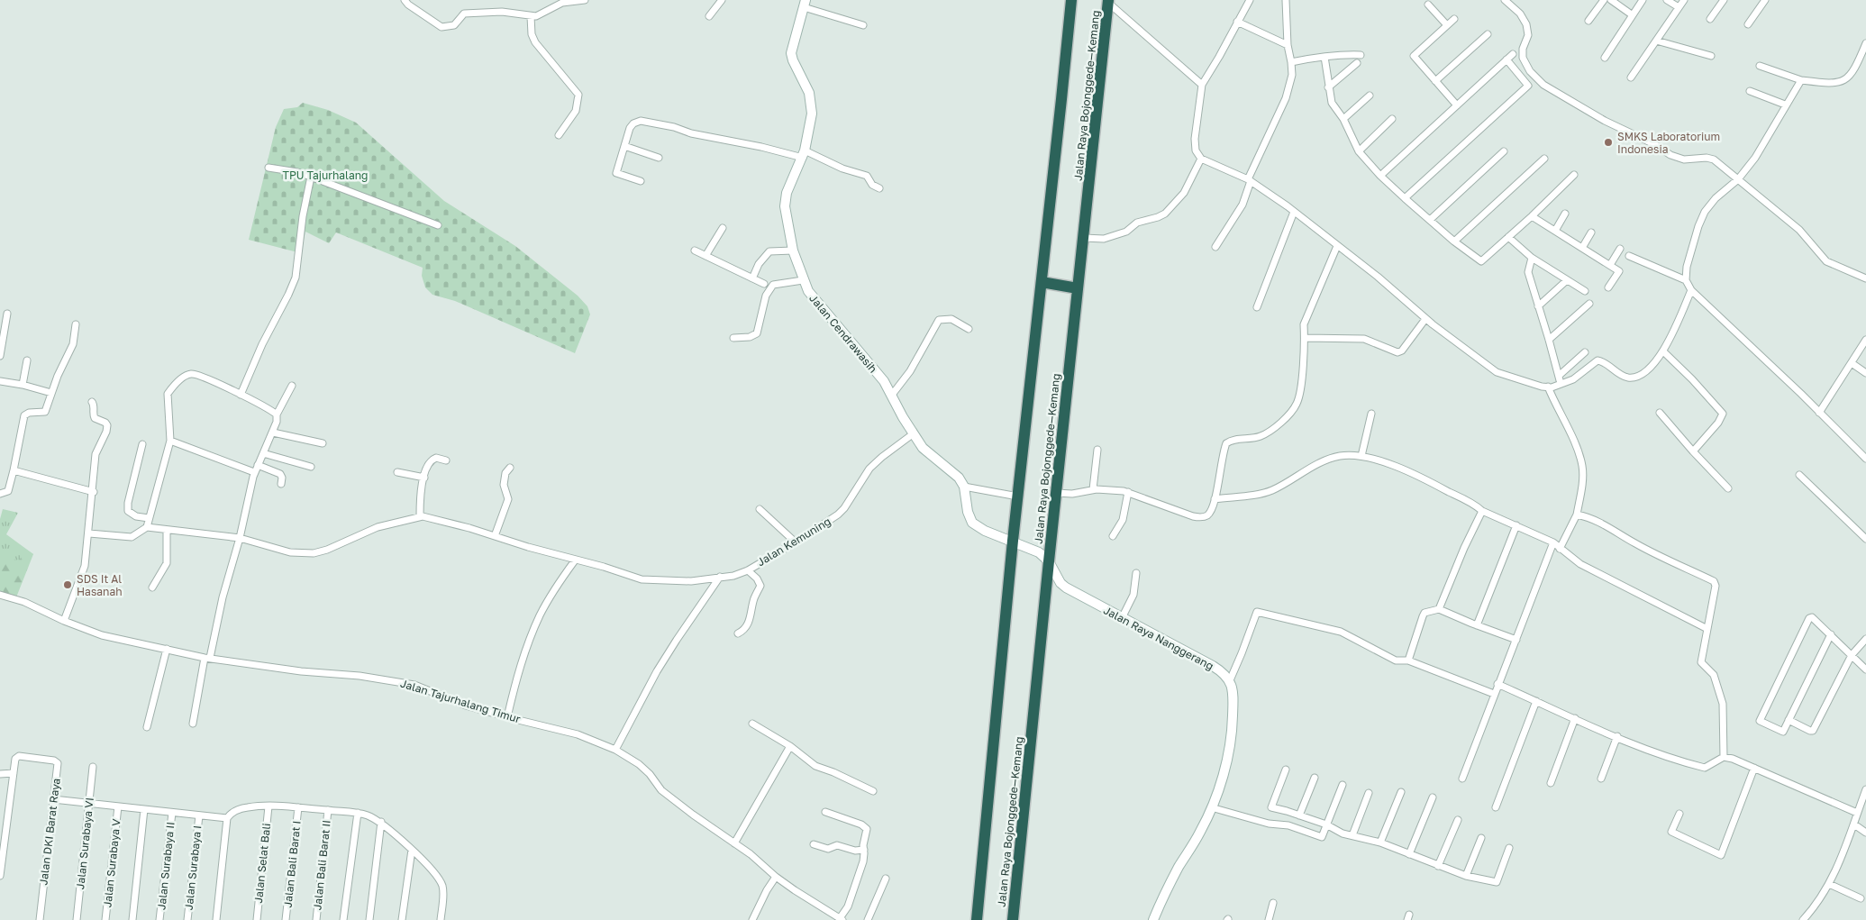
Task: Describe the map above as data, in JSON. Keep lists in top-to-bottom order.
{
  "streets": {
    "highway": ["Jalan Raya Bojonggede—Kemang"],
    "street": [
      "Jalan Cendrawasih",
      "Jalan Kemuning",
      "Jalan Raya Nanggerang",
      "Jalan Tajurhalang Timur",
      "Jalan DKI Barat Raya",
      "Jalan Surabaya VI",
      "Jalan Surabaya V",
      "Jalan Selat Bali",
      "Jalan Bali Barat I",
      "Jalan Bali Barat II",
      "Jalan Surabaya II",
      "Jalan Surabaya I"
    ]
  },
  "crossings": [
    ["Jalan Raya Bojonggede—Kemang", "Jalan Raya Nanggerang"],
    ["Jalan Cendrawasih", "Jalan Kemuning"],
    ["Jalan Cendrawasih", "Jalan Raya Nanggerang"]
  ],
  "parks": ["TPU Tajurhalang"],
  "places": ["SMKS Laboratorium Indonesia", "SDS It Al Hasanah"]
}
